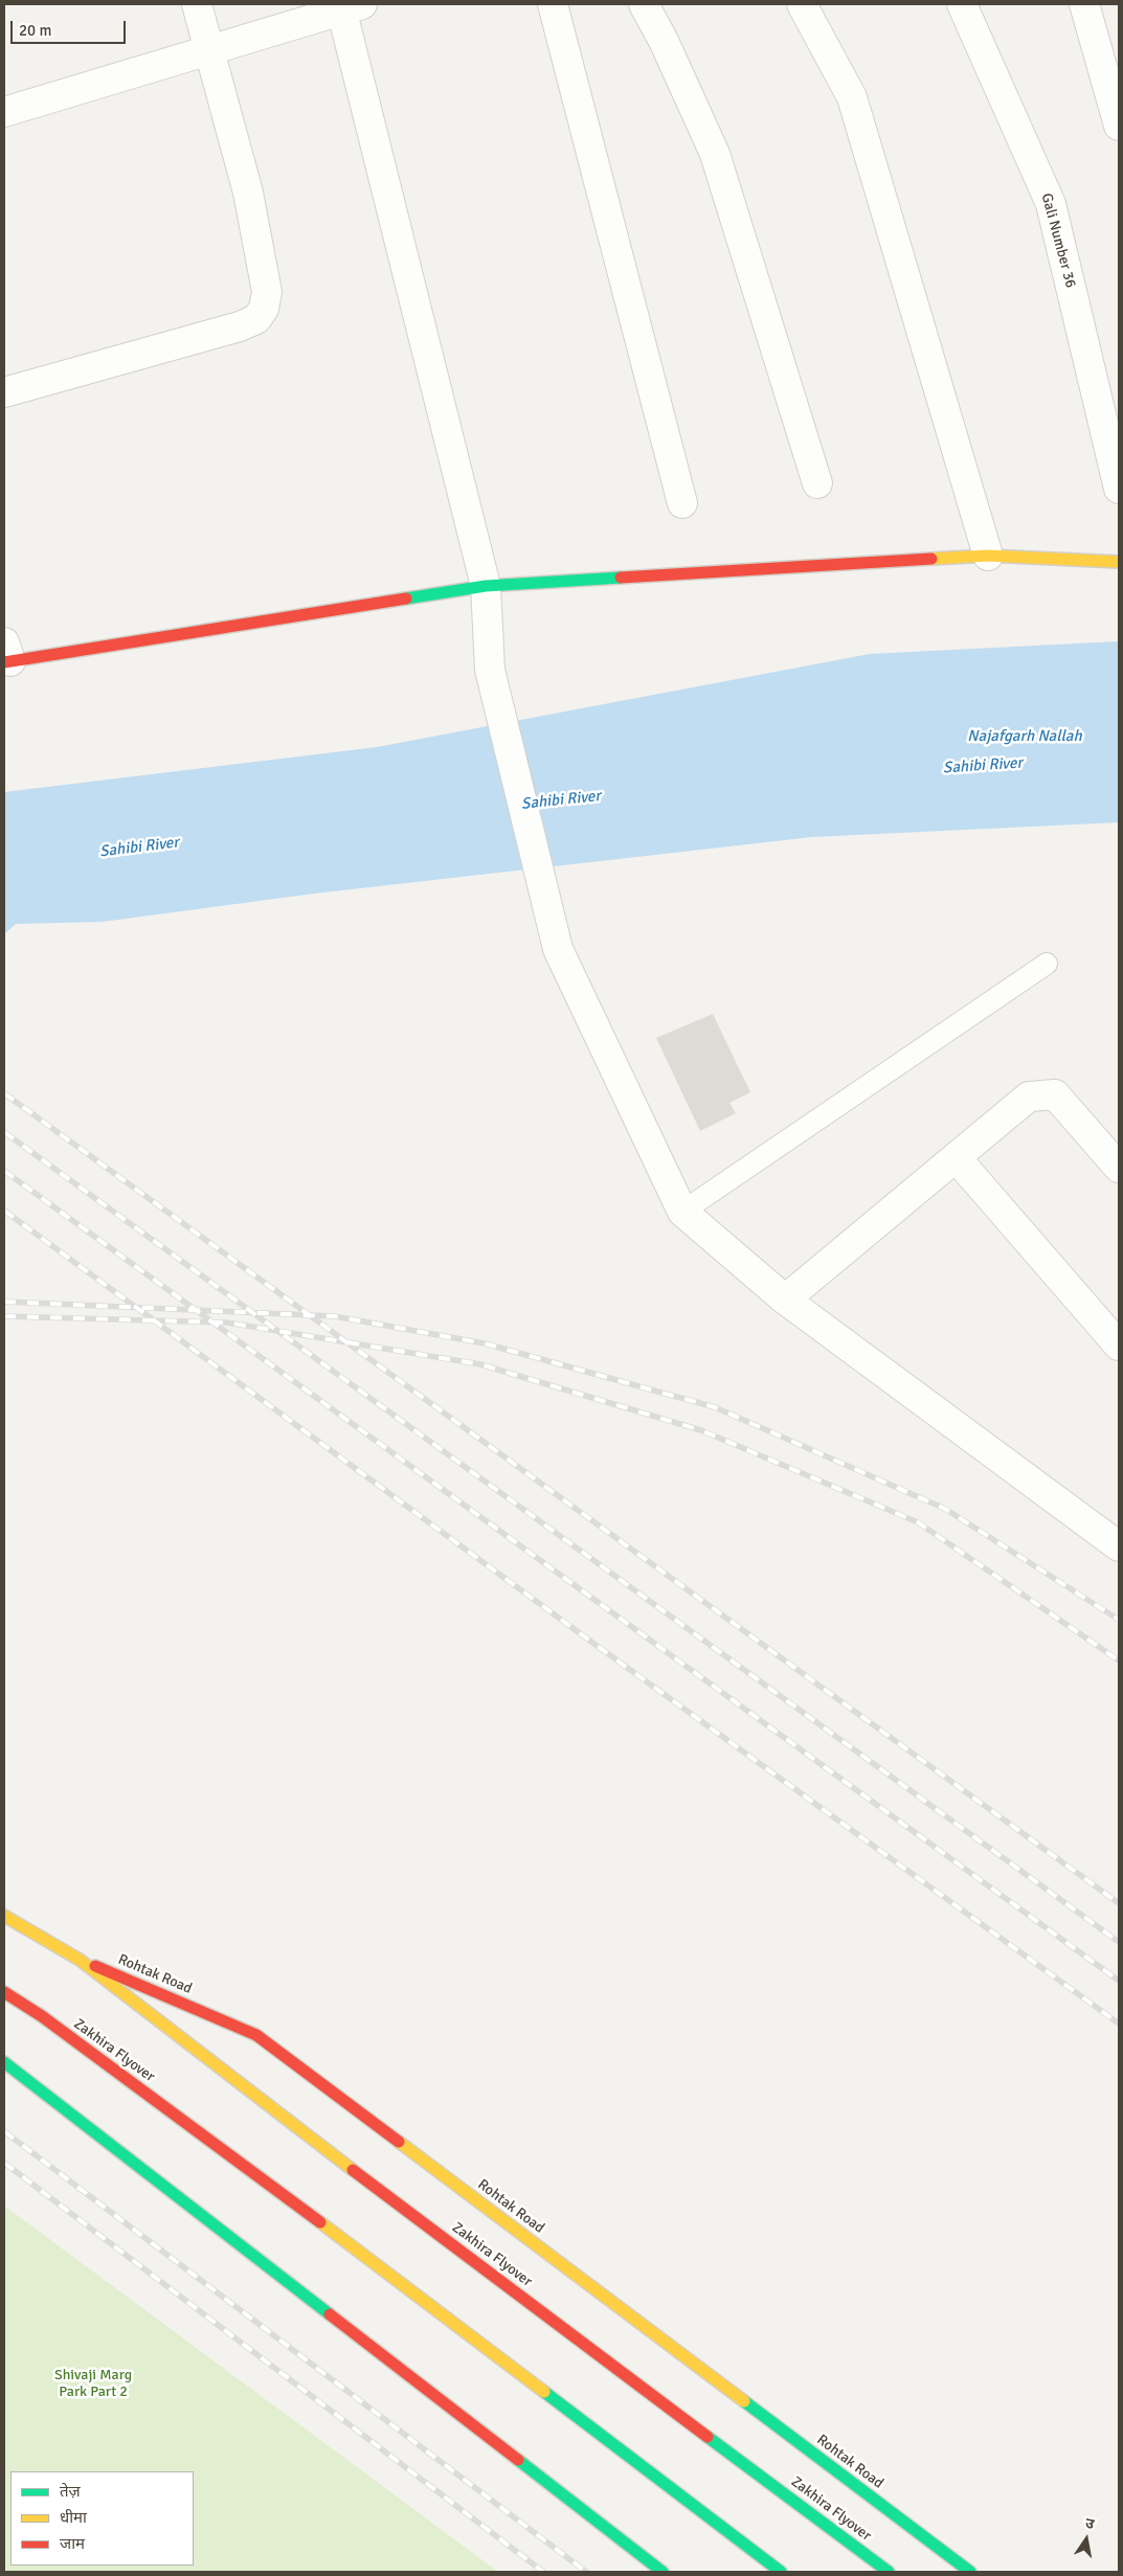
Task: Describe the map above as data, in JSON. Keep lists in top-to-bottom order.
{
  "streets": {
    "main road": ["Rohtak Road", "Zakhira Flyover"],
    "street": ["Gali Number 36"]
  },
  "crossings": [
    ["Rohtak Road", "Zakhira Flyover"]
  ],
  "water": ["Najafgarh Nallah", "Sahibi River"],
  "parks": ["Shivaji Marg Park Part 2"],
  "legend": ["तेज़", "धीमा", "जाम"],
  "scale_bar": "20 m",
  "north": "top"
}
